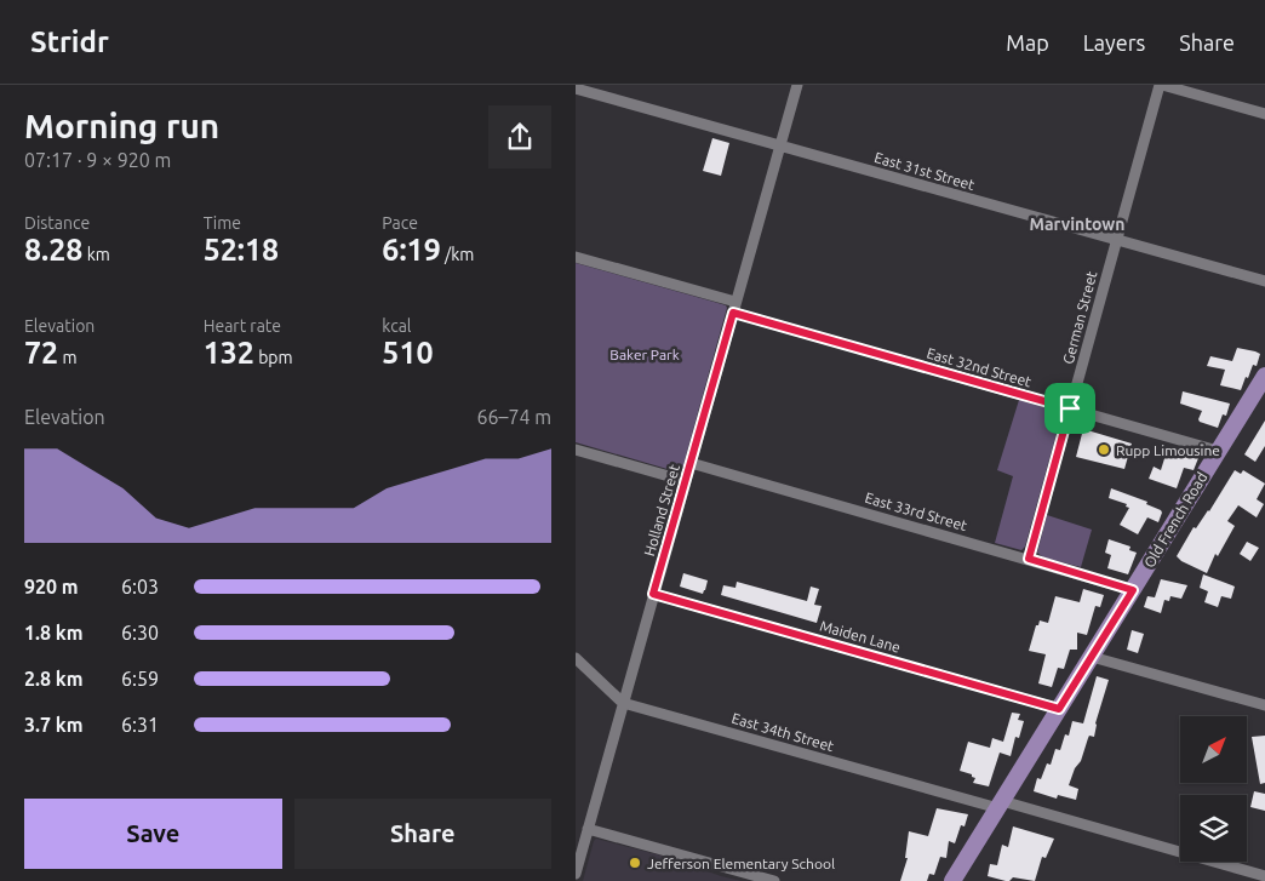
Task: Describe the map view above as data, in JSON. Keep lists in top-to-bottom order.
{
  "streets": {
    "main road": ["Old French Road"],
    "street": [
      "East 31st Street",
      "German Street",
      "East 32nd Street",
      "Holland Street",
      "East 33rd Street",
      "Maiden Lane",
      "East 34th Street"
    ]
  },
  "crossings": [
    ["East 31st Street", "German Street"],
    ["East 31st Street", "Holland Street"],
    ["German Street", "East 32nd Street"],
    ["German Street", "East 33rd Street"],
    ["East 32nd Street", "Holland Street"],
    ["East 32nd Street", "Old French Road"],
    ["Holland Street", "East 33rd Street"],
    ["Holland Street", "Maiden Lane"],
    ["Holland Street", "East 34th Street"],
    ["East 33rd Street", "Old French Road"],
    ["Old French Road", "Maiden Lane"],
    ["Old French Road", "East 34th Street"]
  ],
  "districts": ["Marvintown"],
  "parks": ["Baker Park"],
  "places": ["Rupp Limousine", "Jefferson Elementary School"],
  "north": "top right",
  "page": {
    "header": "Stridr",
    "nav": ["Map", "Layers", "Share"],
    "heading": ["Morning run", "07:17 · 9 × 920 m"],
    "stats": [
      ["Distance", "8.28 km"],
      ["Time", "52:18"],
      ["Pace", "6:19 /km"],
      ["Elevation", "72 m"],
      ["Heart rate", "132 bpm"],
      ["kcal", "510"]
    ],
    "chart": ["Elevation", "66–74 m"],
    "list": [
      {
        "name": "920 m",
        "note": "6:03"
      },
      {
        "name": "1.8 km",
        "note": "6:30"
      },
      {
        "name": "2.8 km",
        "note": "6:59"
      },
      {
        "name": "3.7 km",
        "note": "6:31"
      }
    ],
    "buttons": ["Save", "Share"]
  }
}
